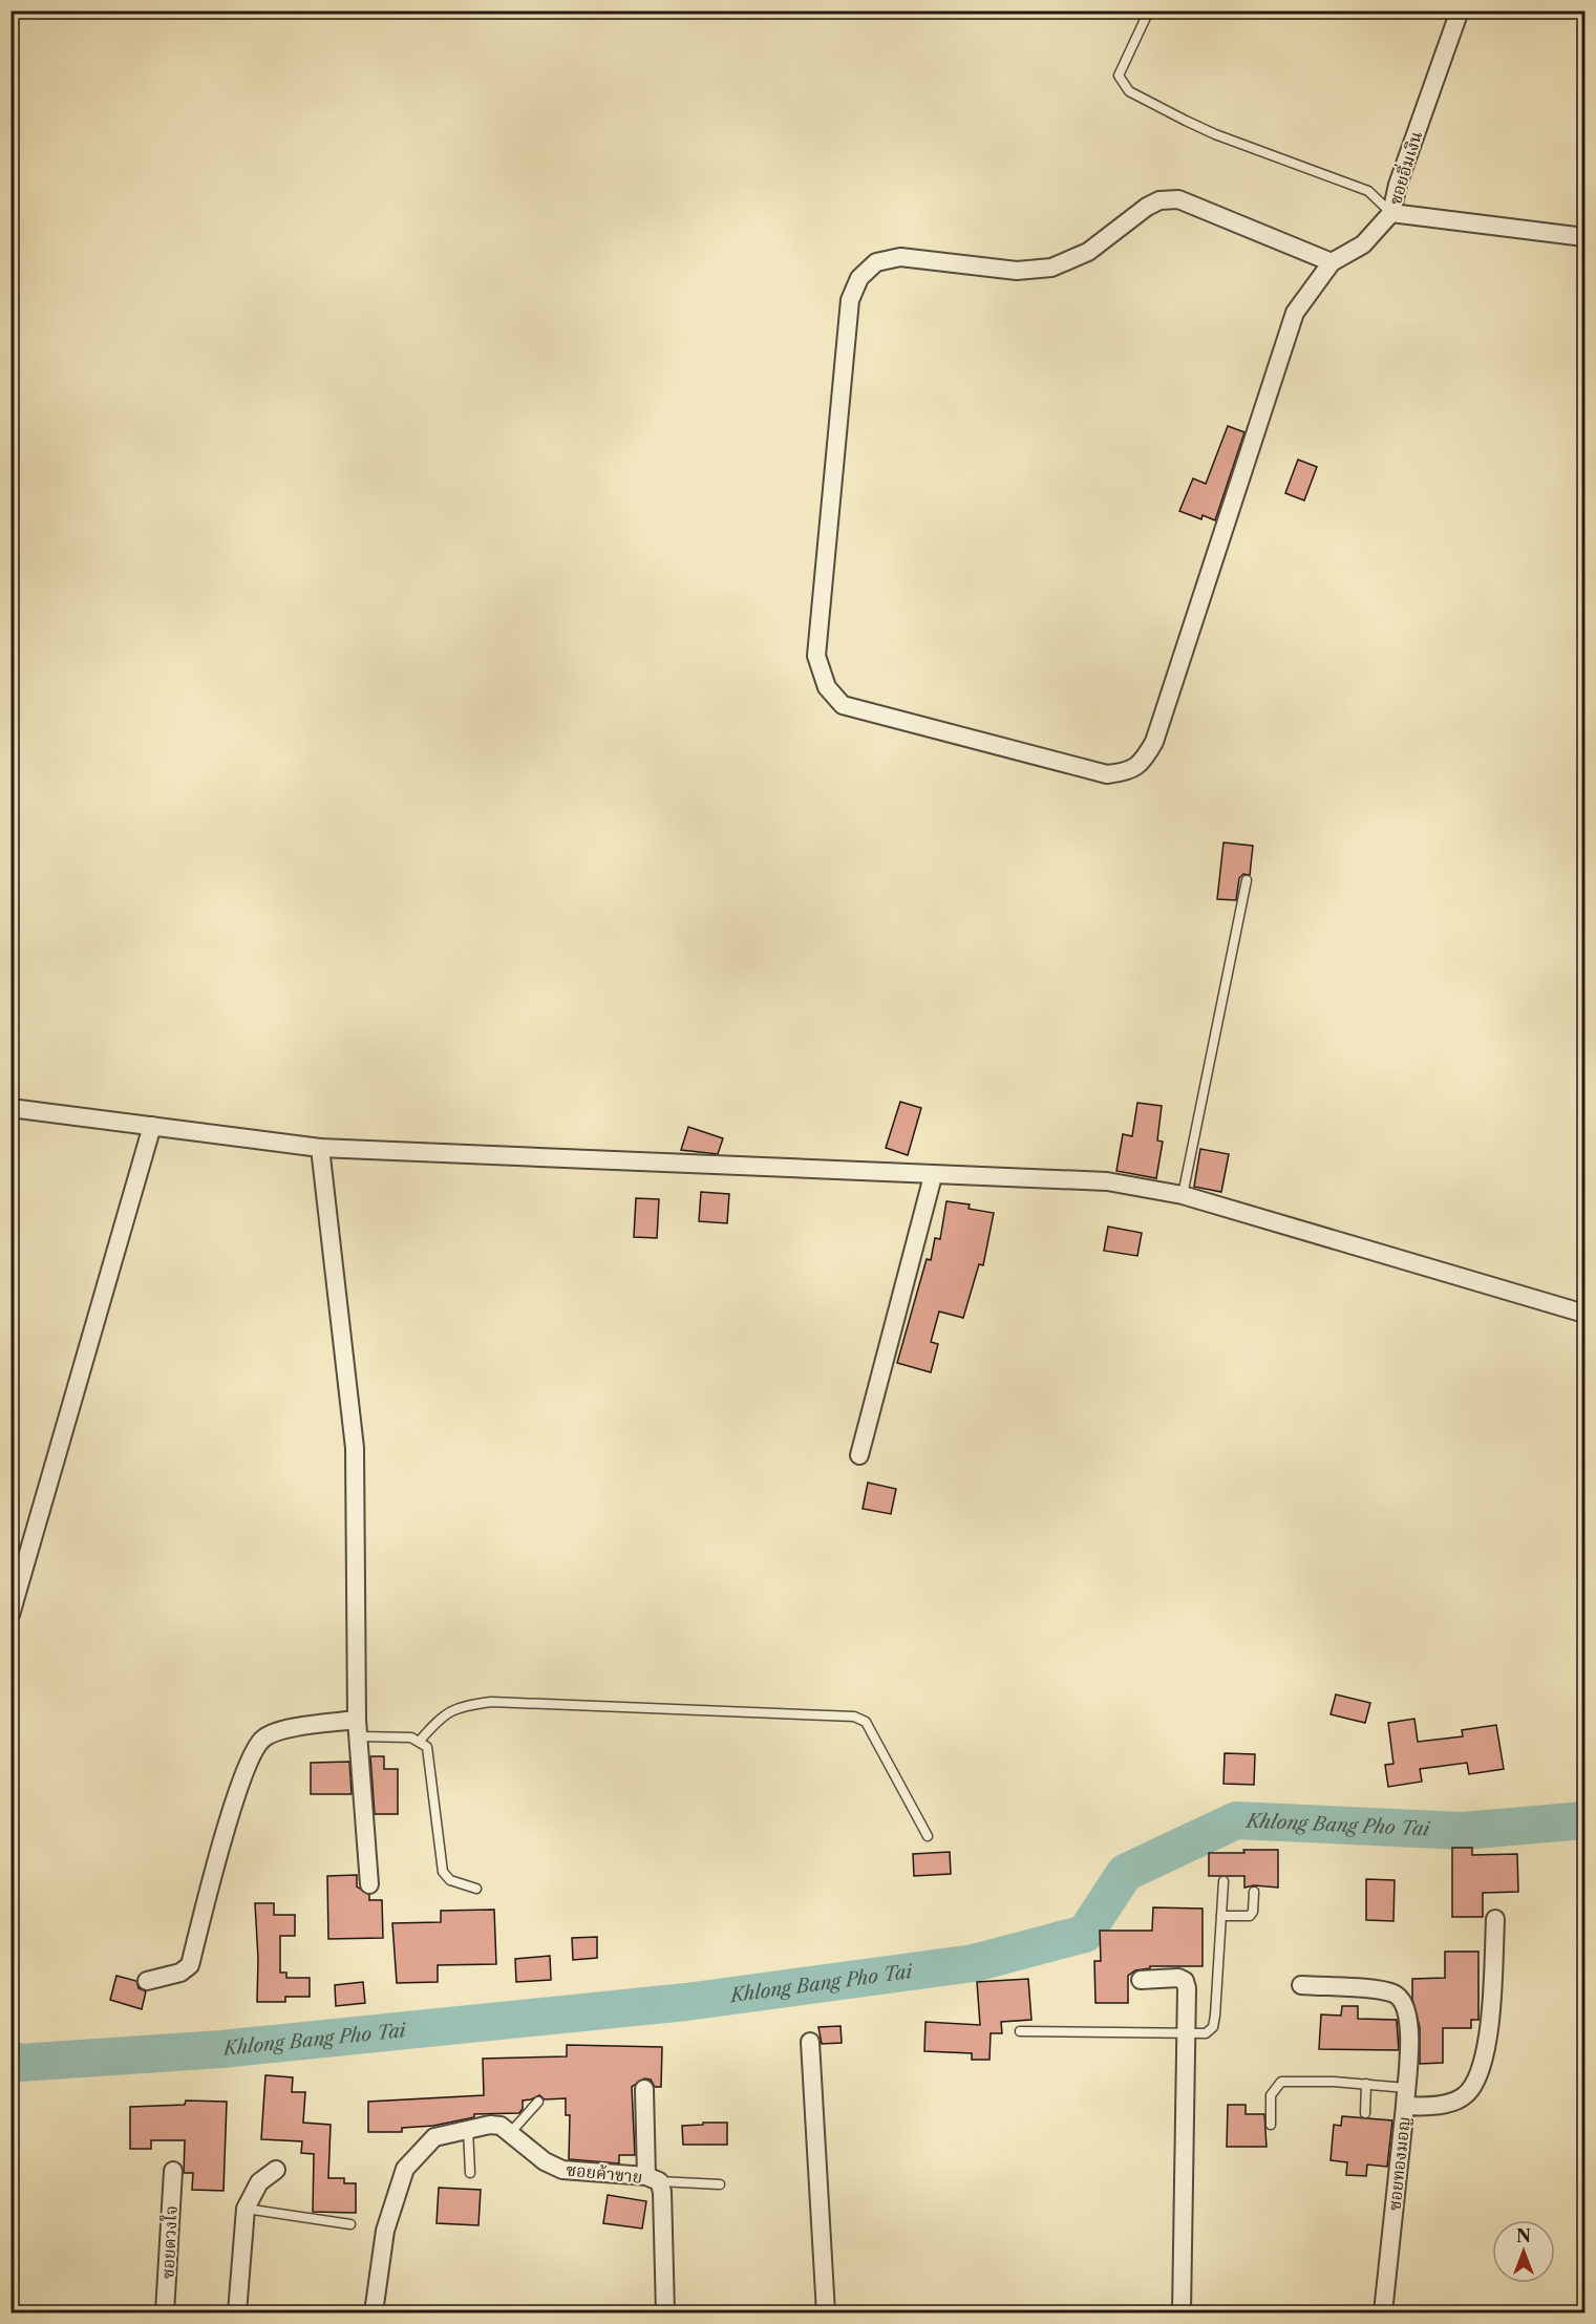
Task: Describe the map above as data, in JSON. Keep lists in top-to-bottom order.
{
  "streets": {
    "street": [
      "ซอยอิ่มเงิน",
      "ซอยทองมอญ",
      "ซอยค้าขาย",
      "ซอยดวงใจ"
    ]
  },
  "water": ["Khlong Bang Pho Tai"],
  "north": "top"
}
